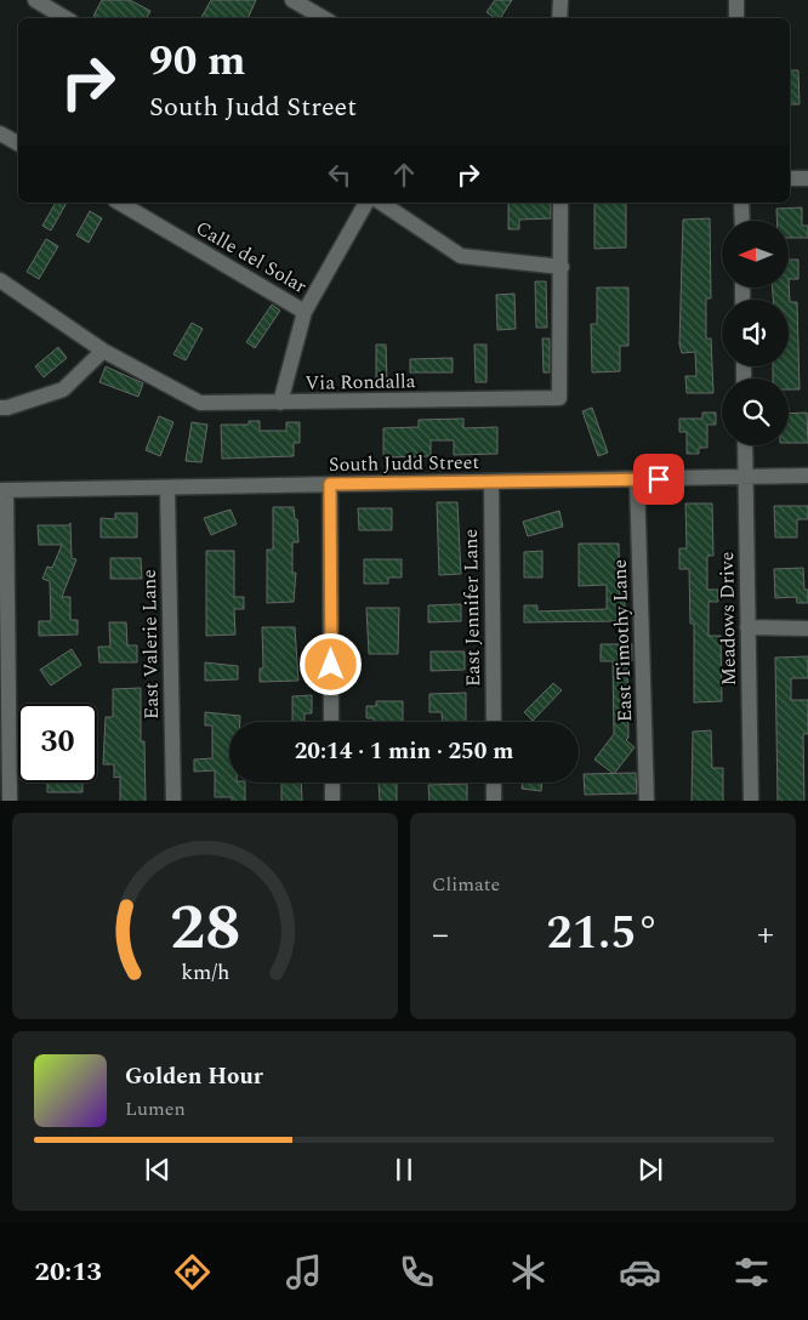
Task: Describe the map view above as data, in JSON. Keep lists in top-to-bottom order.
{
  "streets": {
    "street": [
      "Calle del Solar",
      "Via Rondalla",
      "South Judd Street",
      "East Jennifer Lane",
      "Meadows Drive",
      "East Timothy Lane",
      "East Valerie Lane"
    ]
  },
  "crossings": [
    ["South Judd Street", "East Jennifer Lane"],
    ["South Judd Street", "Meadows Drive"],
    ["South Judd Street", "East Timothy Lane"],
    ["South Judd Street", "East Valerie Lane"]
  ],
  "north": "left",
  "page": {
    "turn": ["90 m", "South Judd Street"],
    "limit": "30",
    "trip": "20:14 · 1 min · 250 m",
    "tile": "Climate",
    "heat": ["−", "21.5°", "+"],
    "song": ["Golden Hour", "Lumen"],
    "tabs": "20:13",
    "gauge": ["28", "km/h"]
  }
}
